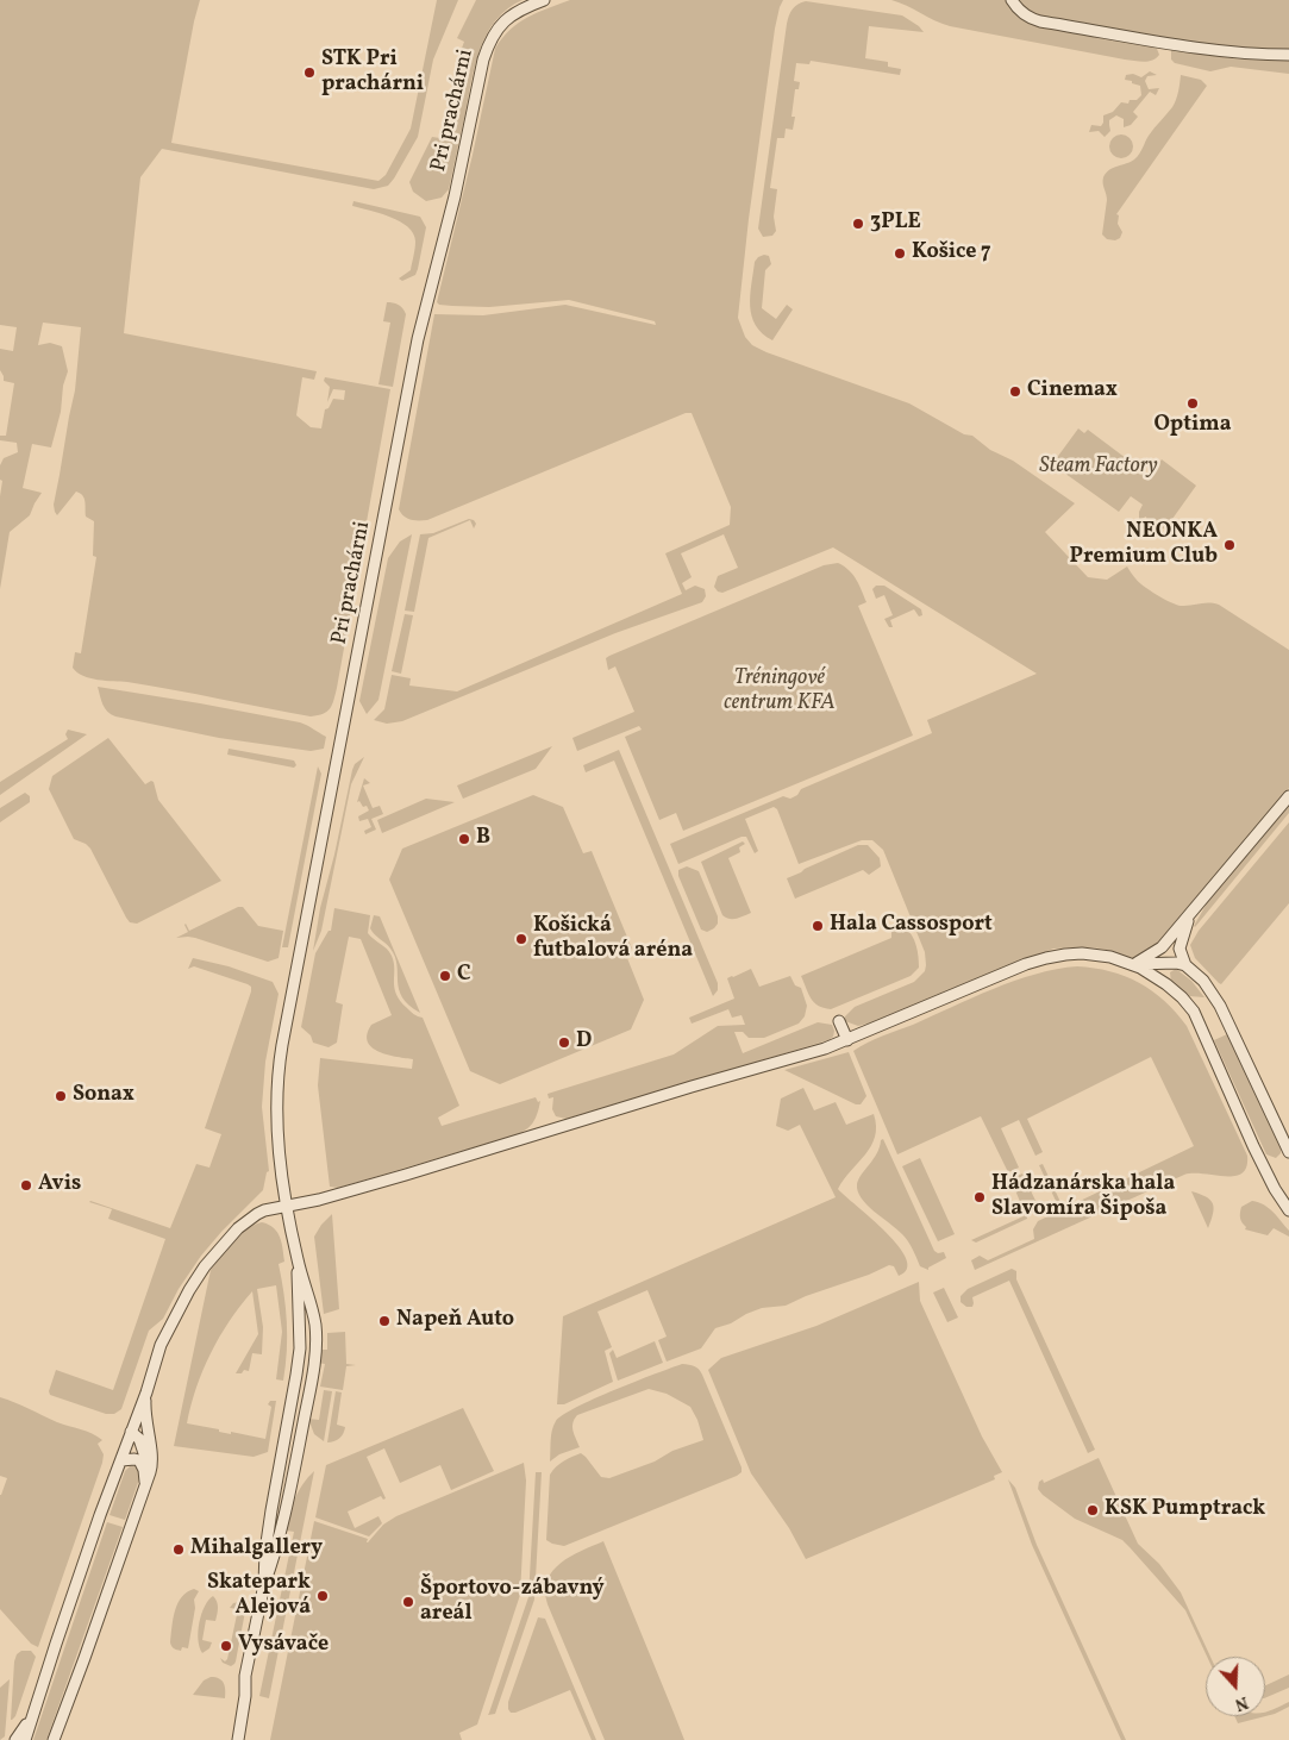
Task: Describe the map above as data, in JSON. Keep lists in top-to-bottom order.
{
  "streets": {
    "street": ["Pri prachárni"]
  },
  "parks": ["Steam Factory", "Tréningové centrum KFA"],
  "places": [
    "STK Pri prachárni",
    "3PLE",
    "Košice 7",
    "Cinemax",
    "Optima",
    "NEONKA Premium Club",
    "B",
    "Hala Cassosport",
    "Košická futbalová aréna",
    "C",
    "D",
    "Sonax",
    "Avis",
    "Hádzanárska hala Slavomíra Šipoša",
    "Napeň Auto",
    "KSK Pumptrack",
    "Mihalgallery",
    "Skatepark Alejová",
    "Športovo-zábavný areál",
    "Vysávače"
  ],
  "north": "bottom"
}
